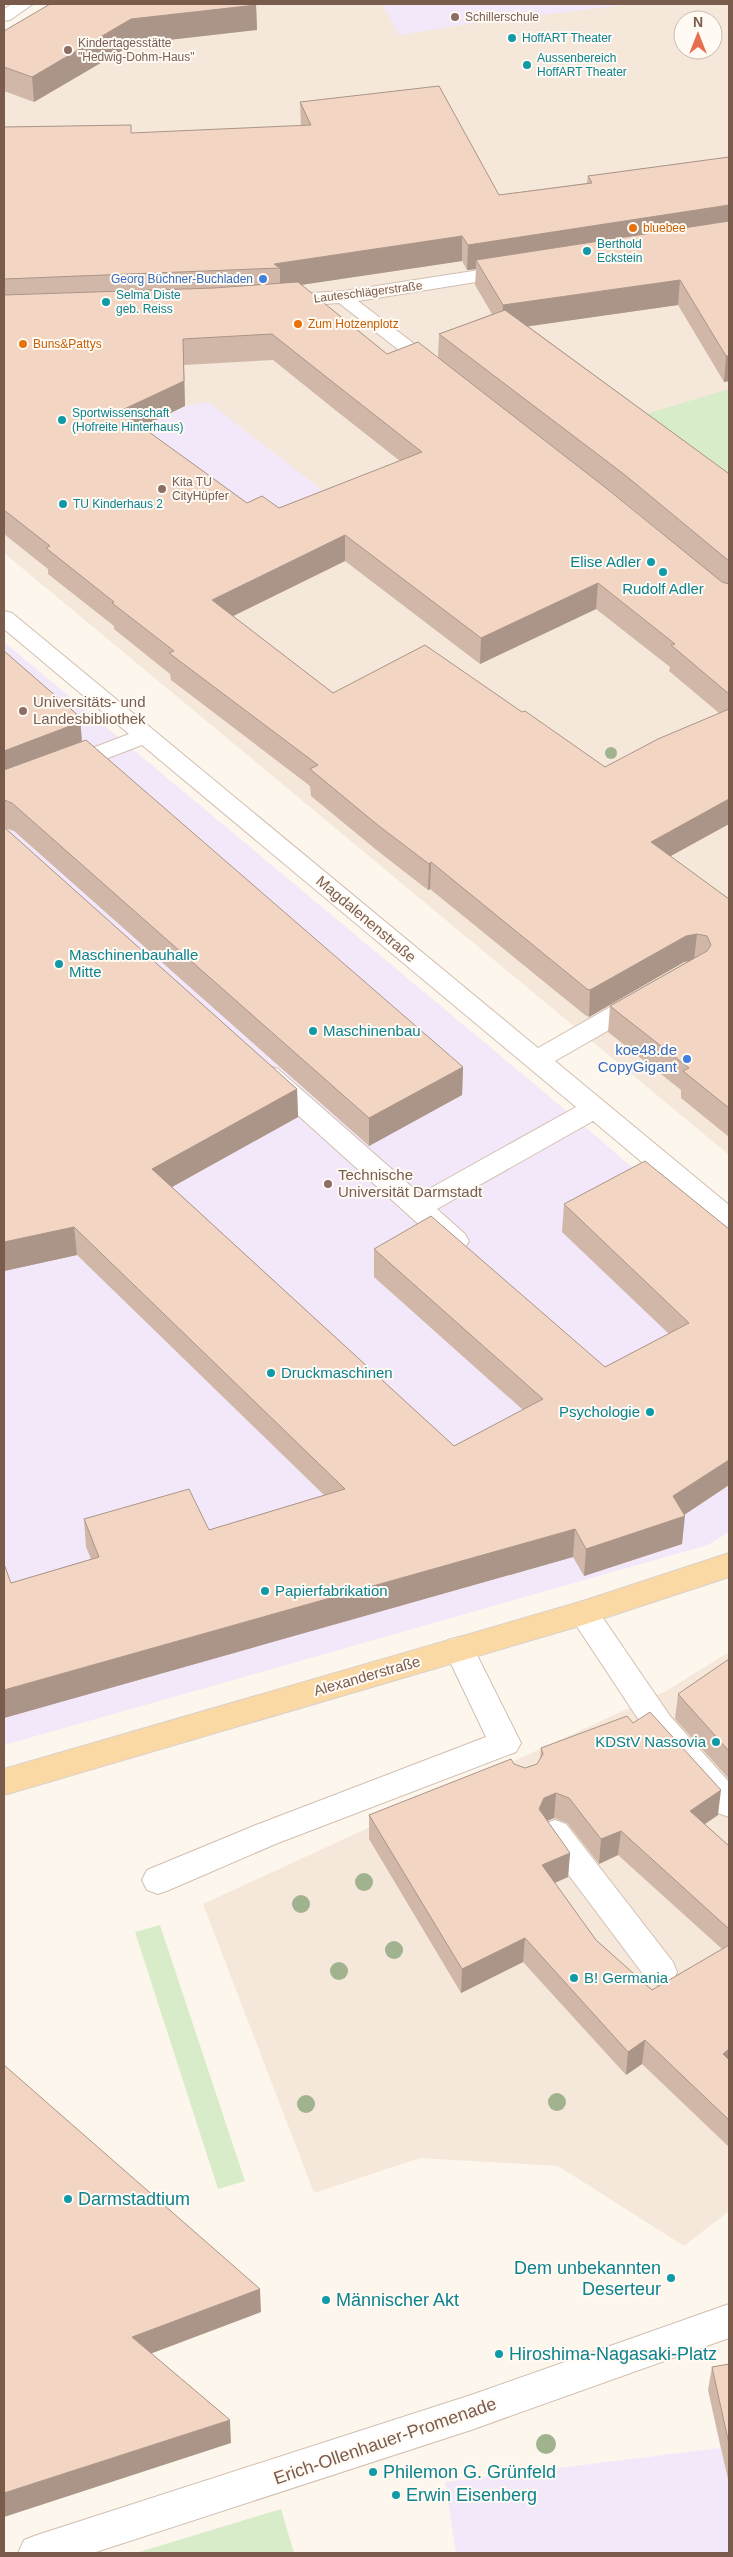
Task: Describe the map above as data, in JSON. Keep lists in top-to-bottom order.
{
  "streets": {
    "main road": ["Alexanderstraße"],
    "street": ["Lauteschlägerstraße", "Magdalenenstraße", "Erich-Ollenhauer-Promenade"]
  },
  "places": [
    "Schillerschule",
    "HoffART Theater",
    "Kindertagesstätte \"Hedwig-Dohm-Haus\"",
    "Aussenbereich HoffART Theater",
    "bluebee",
    "Berthold Eckstein",
    "Georg Büchner-Buchladen",
    "Selma Diste geb. Reiss",
    "Zum Hotzenplotz",
    "Buns&Pattys",
    "Sportwissenschaft (Hofreite Hinterhaus)",
    "Kita TU CityHüpfer",
    "TU Kinderhaus 2",
    "Elise Adler",
    "Rudolf Adler",
    "Universitäts- und Landesbibliothek",
    "Maschinenbauhalle Mitte",
    "Maschinenbau",
    "koe48.de CopyGigant",
    "Technische Universität Darmstadt",
    "Druckmaschinen",
    "Psychologie",
    "Papierfabrikation",
    "KDStV Nassovia",
    "B! Germania",
    "Darmstadtium",
    "Dem unbekannten Deserteur",
    "Männischer Akt",
    "Hiroshima-Nagasaki-Platz",
    "Philemon G. Grünfeld",
    "Erwin Eisenberg"
  ],
  "north": "top"
}
